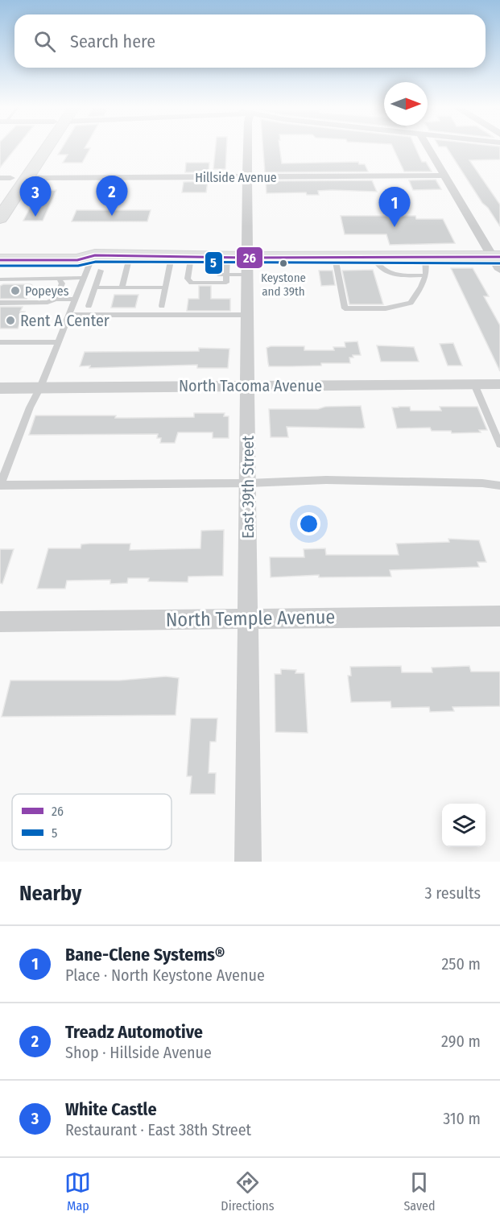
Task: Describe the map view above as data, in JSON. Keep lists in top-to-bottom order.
{
  "streets": {
    "street": [
      "Hillside Avenue",
      "North Tacoma Avenue",
      "East 39th Street",
      "North Temple Avenue"
    ]
  },
  "crossings": [
    ["Hillside Avenue", "East 39th Street"],
    ["North Tacoma Avenue", "East 39th Street"],
    ["East 39th Street", "North Temple Avenue"]
  ],
  "places": ["Keystone and 39th", "Popeyes", "Rent A Center"],
  "lines": ["transit line 26", "transit line 5"],
  "legend": ["26", "5"],
  "north": "right",
  "page": {
    "search": "Search here",
    "pins": ["2", "3", "1"],
    "heading": ["Nearby", "3 results"],
    "list": [
      {
        "mark": "1",
        "name": "Bane-Clene Systems®",
        "note": "Place · North Keystone Avenue",
        "value": "250 m"
      },
      {
        "mark": "2",
        "name": "Treadz Automotive",
        "note": "Shop · Hillside Avenue",
        "value": "290 m"
      },
      {
        "mark": "3",
        "name": "White Castle",
        "note": "Restaurant · East 38th Street",
        "value": "310 m"
      }
    ],
    "nav": ["Map", "Directions", "Saved"]
  }
}
